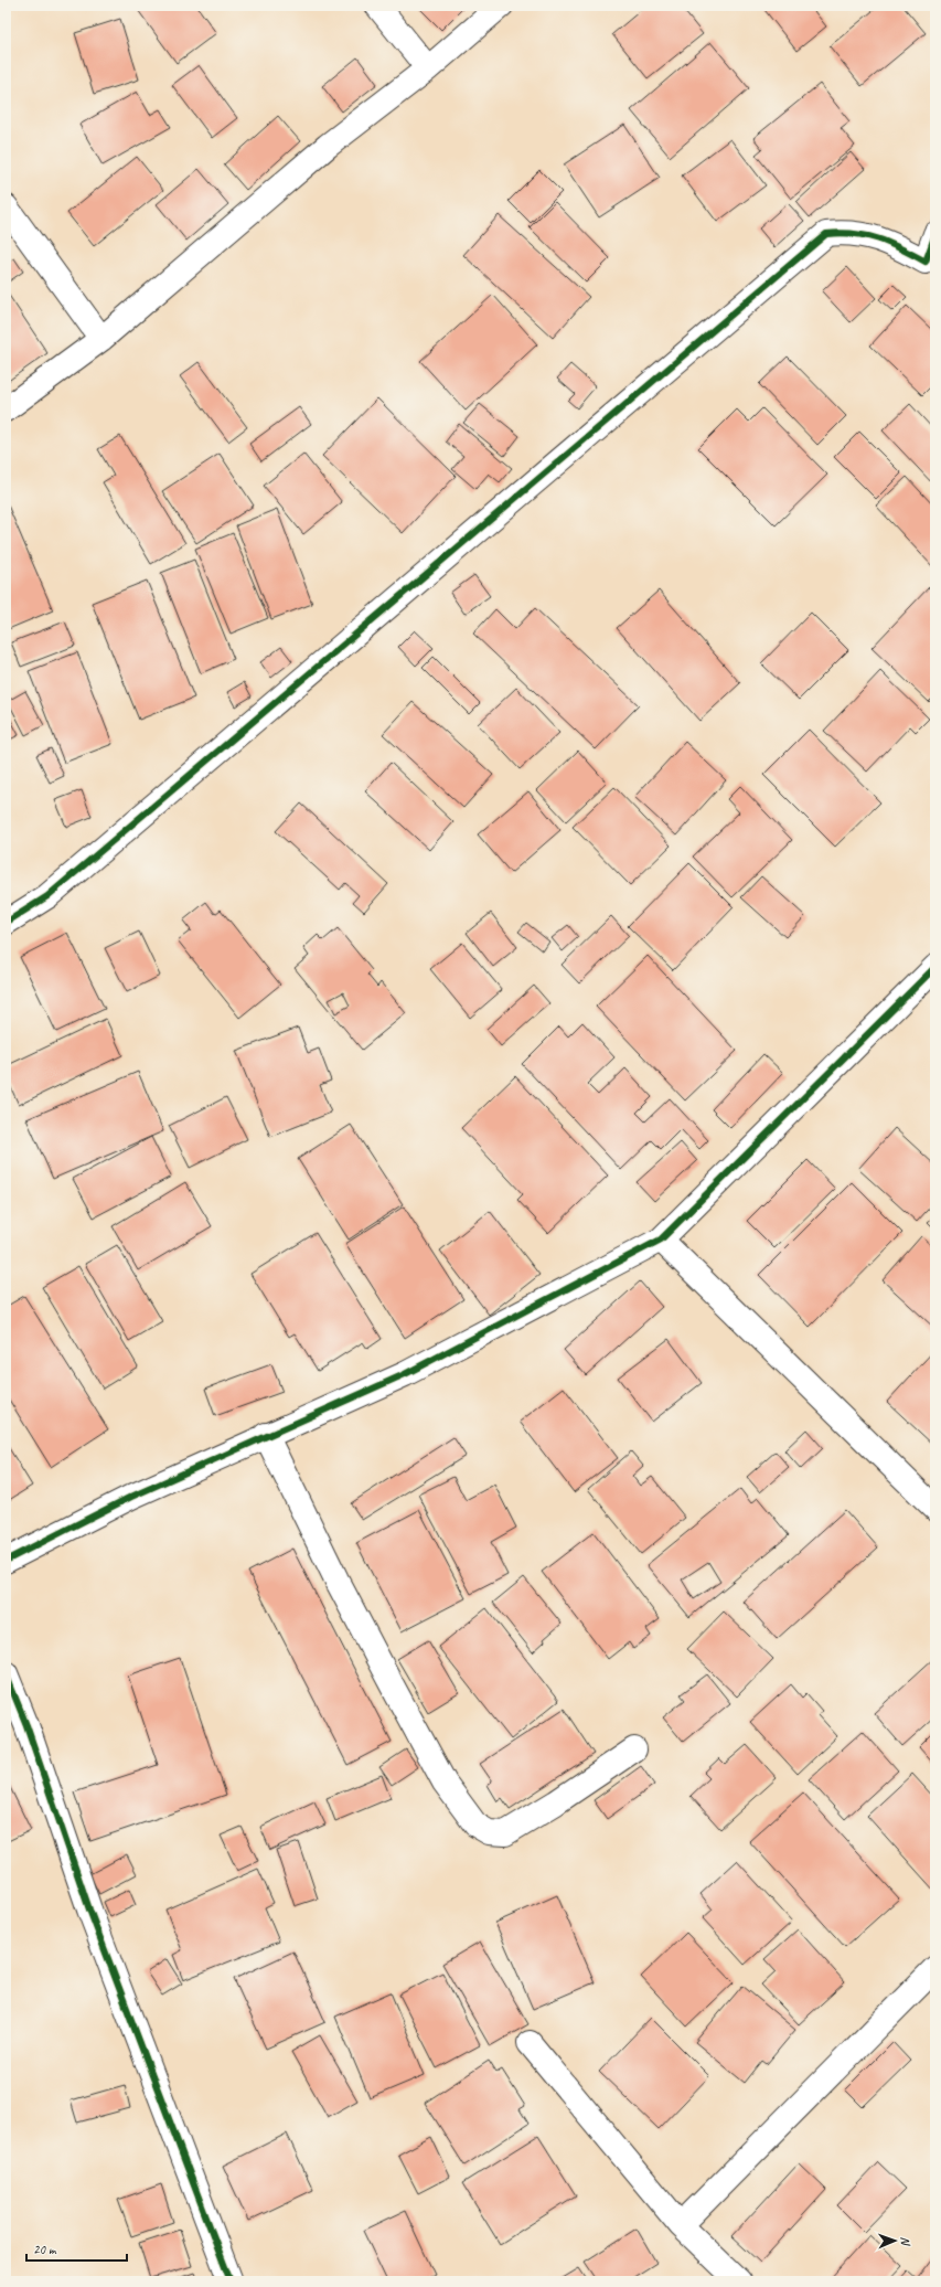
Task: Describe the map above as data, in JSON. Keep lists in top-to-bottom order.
{
  "scale_bar": "20 m",
  "north": "right"
}
